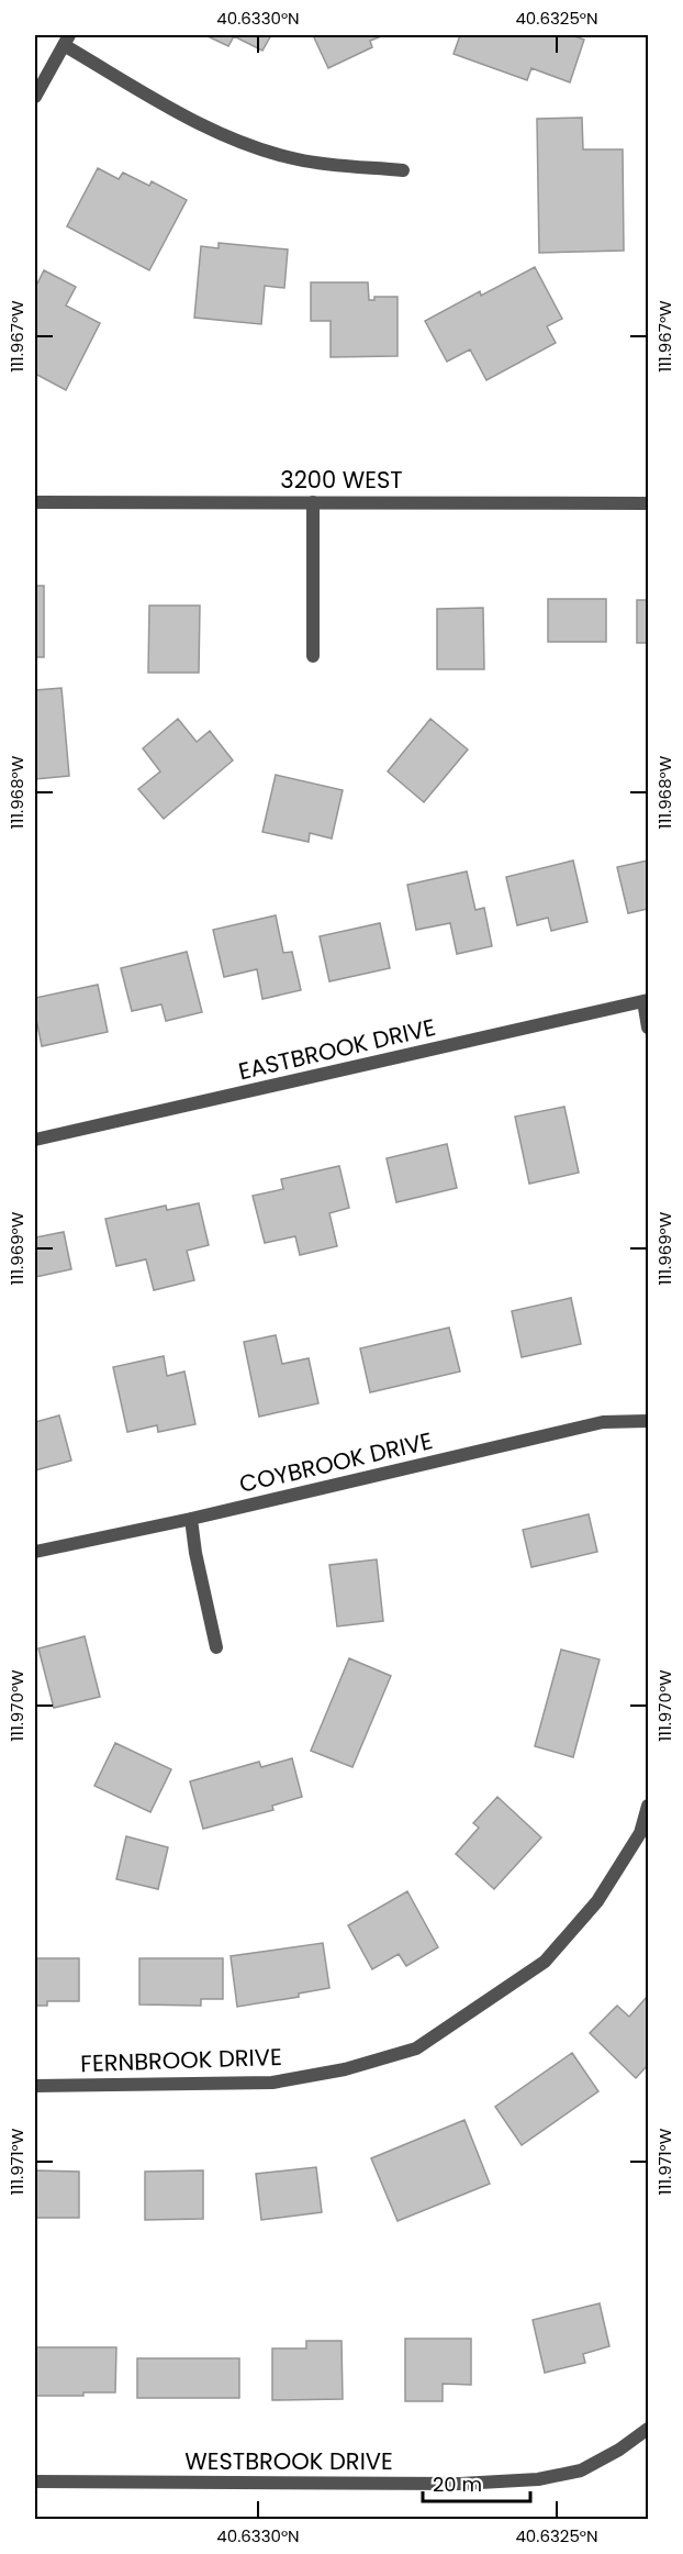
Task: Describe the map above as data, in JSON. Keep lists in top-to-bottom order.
{
  "streets": {
    "street": [
      "3200 WEST",
      "EASTBROOK DRIVE",
      "COYBROOK DRIVE",
      "FERNBROOK DRIVE",
      "WESTBROOK DRIVE"
    ]
  },
  "scale_bar": "20 m",
  "coordinates": [
    "40.6330°N",
    "40.6325°N",
    "111.967°W",
    "111.968°W",
    "111.969°W",
    "111.970°W",
    "111.971°W"
  ]
}
